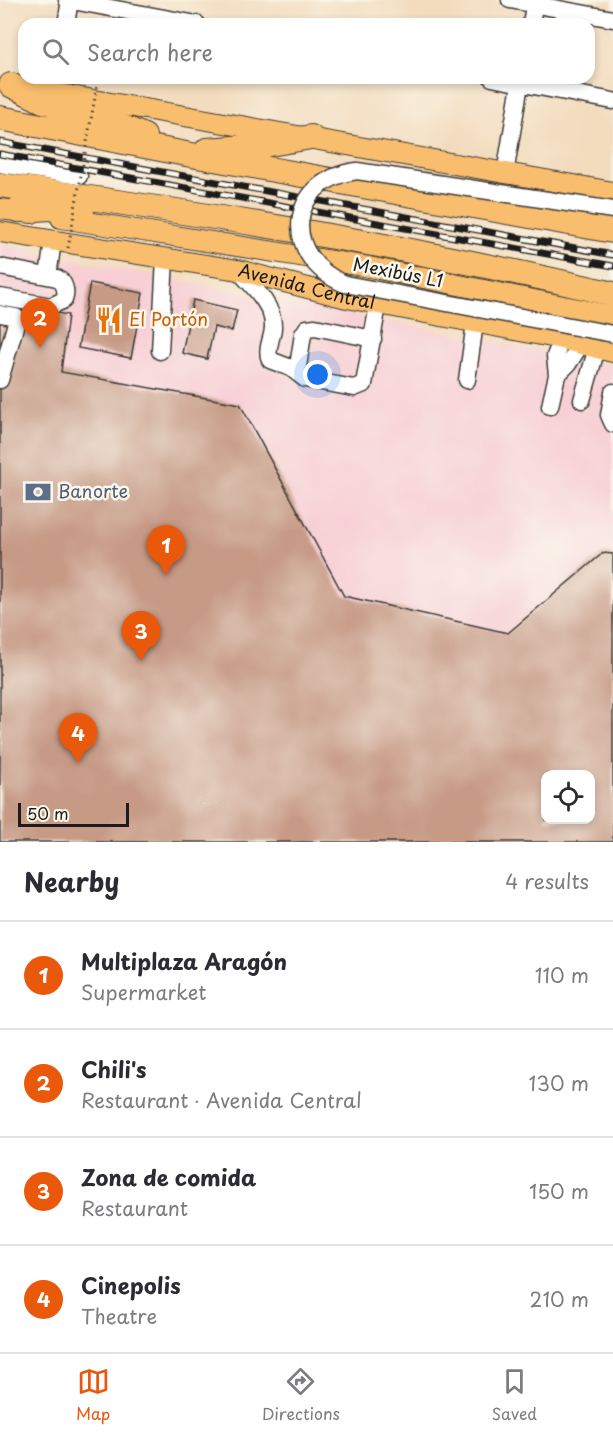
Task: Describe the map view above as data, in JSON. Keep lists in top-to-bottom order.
{
  "streets": {
    "main road": ["Avenida Central"],
    "street": ["Mexibús L1"]
  },
  "places": {
    "restaurant": ["El Portón"],
    "bank": ["Banorte"]
  },
  "scale_bar": "50 m",
  "page": {
    "search": "Search here",
    "pins": [
      "2",
      "1",
      "3",
      "4"
    ],
    "scale": "50 m",
    "heading": ["Nearby", "4 results"],
    "list": [
      {
        "mark": "1",
        "name": "Multiplaza Aragón",
        "note": "Supermarket",
        "value": "110 m"
      },
      {
        "mark": "2",
        "name": "Chili's",
        "note": "Restaurant · Avenida Central",
        "value": "130 m"
      },
      {
        "mark": "3",
        "name": "Zona de comida",
        "note": "Restaurant",
        "value": "150 m"
      },
      {
        "mark": "4",
        "name": "Cinepolis",
        "note": "Theatre",
        "value": "210 m"
      }
    ],
    "nav": ["Map", "Directions", "Saved"]
  }
}
